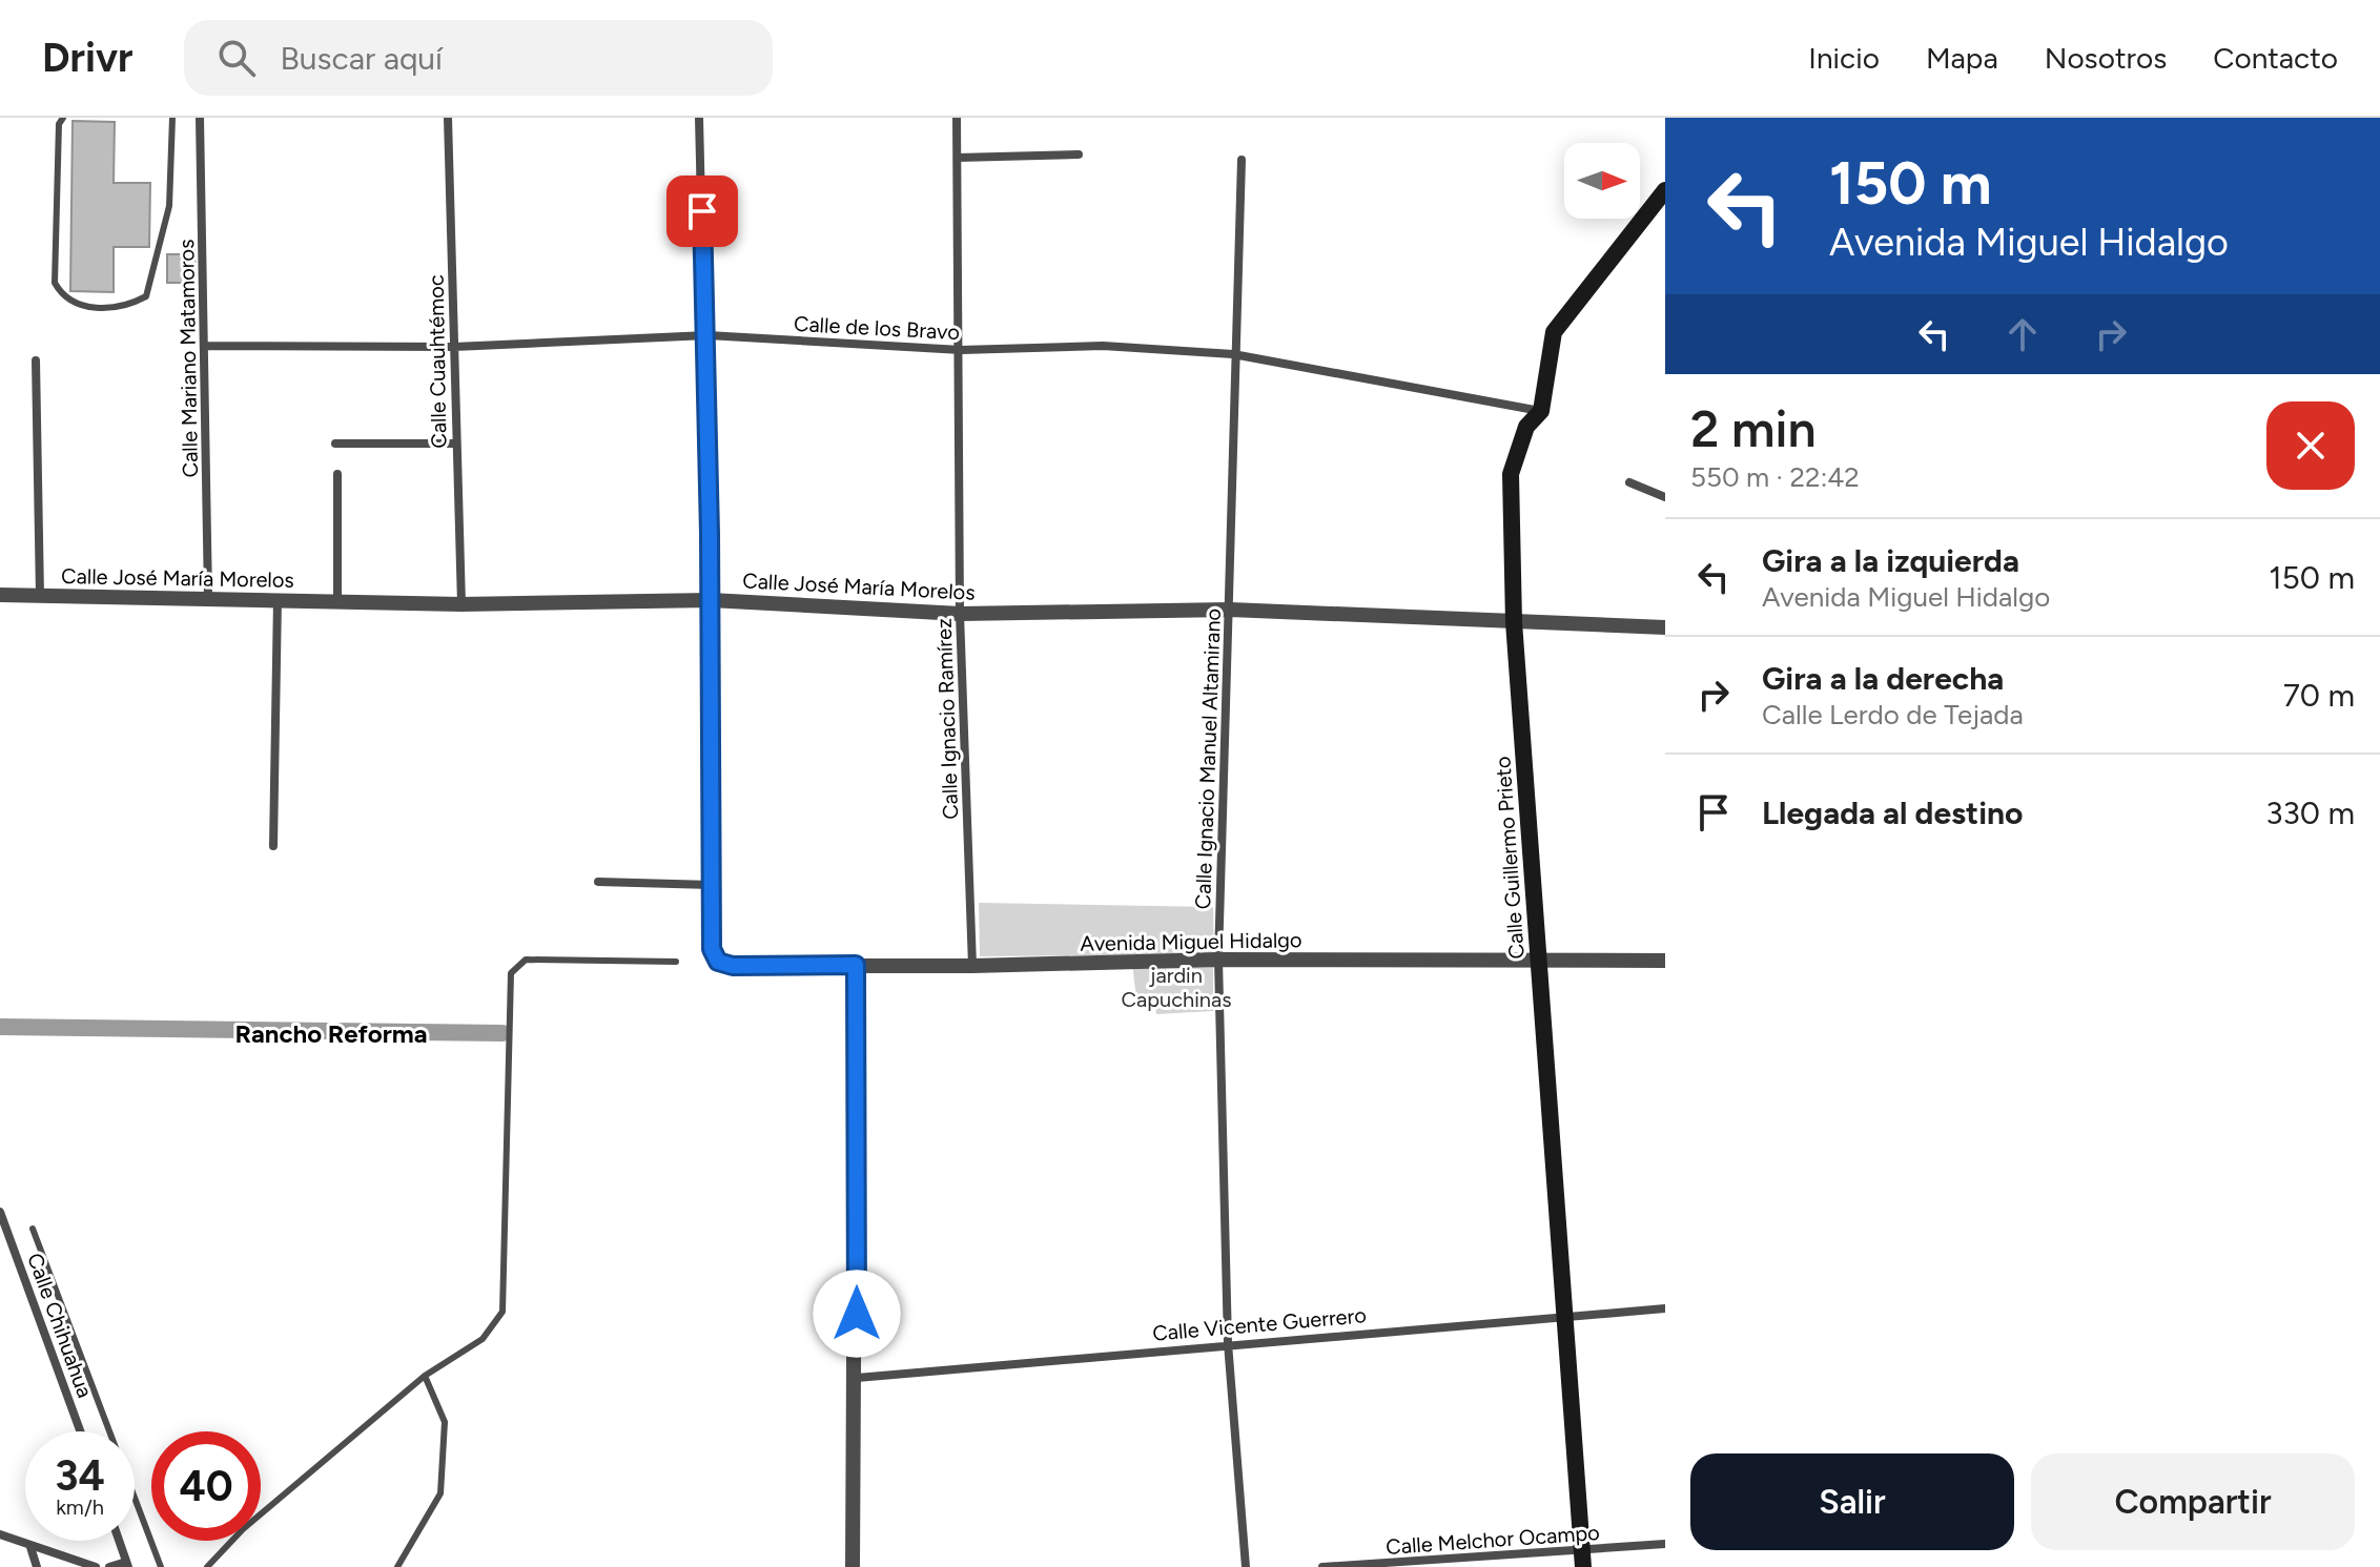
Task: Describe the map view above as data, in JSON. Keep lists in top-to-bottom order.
{
  "streets": {
    "main road": ["Calle Guillermo Prieto"],
    "street": [
      "Calle de los Bravo",
      "Calle Mariano Matamoros",
      "Calle Cuauhtémoc",
      "Calle José María Morelos",
      "Calle Ignacio Ramírez",
      "Calle Ignacio Manuel Altamirano",
      "Avenida Miguel Hidalgo",
      "Calle Vicente Guerrero",
      "Calle Chihuahua",
      "Calle Melchor Ocampo"
    ]
  },
  "crossings": [
    ["Calle de los Bravo", "Calle Mariano Matamoros"],
    ["Calle de los Bravo", "Calle Cuauhtémoc"],
    ["Calle de los Bravo", "Calle Ignacio Ramírez"],
    ["Calle de los Bravo", "Calle Ignacio Manuel Altamirano"],
    ["Calle de los Bravo", "Calle Guillermo Prieto"],
    ["Calle Mariano Matamoros", "Calle José María Morelos"],
    ["Calle Cuauhtémoc", "Calle José María Morelos"],
    ["Calle José María Morelos", "Calle Ignacio Ramírez"],
    ["Calle José María Morelos", "Calle Ignacio Manuel Altamirano"],
    ["Calle José María Morelos", "Calle Guillermo Prieto"],
    ["Calle Ignacio Ramírez", "Avenida Miguel Hidalgo"],
    ["Calle Ignacio Manuel Altamirano", "Avenida Miguel Hidalgo"],
    ["Calle Ignacio Manuel Altamirano", "Calle Vicente Guerrero"],
    ["Calle Guillermo Prieto", "Avenida Miguel Hidalgo"],
    ["Calle Guillermo Prieto", "Calle Vicente Guerrero"],
    ["Calle Guillermo Prieto", "Calle Melchor Ocampo"]
  ],
  "districts": ["Rancho Reforma"],
  "parks": ["jardin Capuchinas"],
  "north": "right",
  "page": {
    "header": "Drivr",
    "search": "Buscar aquí",
    "nav": [
      "Inicio",
      "Mapa",
      "Nosotros",
      "Contacto"
    ],
    "turn": ["150 m", "Avenida Miguel Hidalgo"],
    "heading": ["2 min", "550 m · 22:42"],
    "list": [
      {
        "name": "Gira a la izquierda",
        "note": "Avenida Miguel Hidalgo",
        "value": "150 m"
      },
      {
        "name": "Gira a la derecha",
        "note": "Calle Lerdo de Tejada",
        "value": "70 m"
      },
      {
        "name": "Llegada al destino",
        "value": "330 m"
      }
    ],
    "speed": "34 km/h",
    "limit": "40",
    "buttons": ["Salir", "Compartir"]
  }
}
